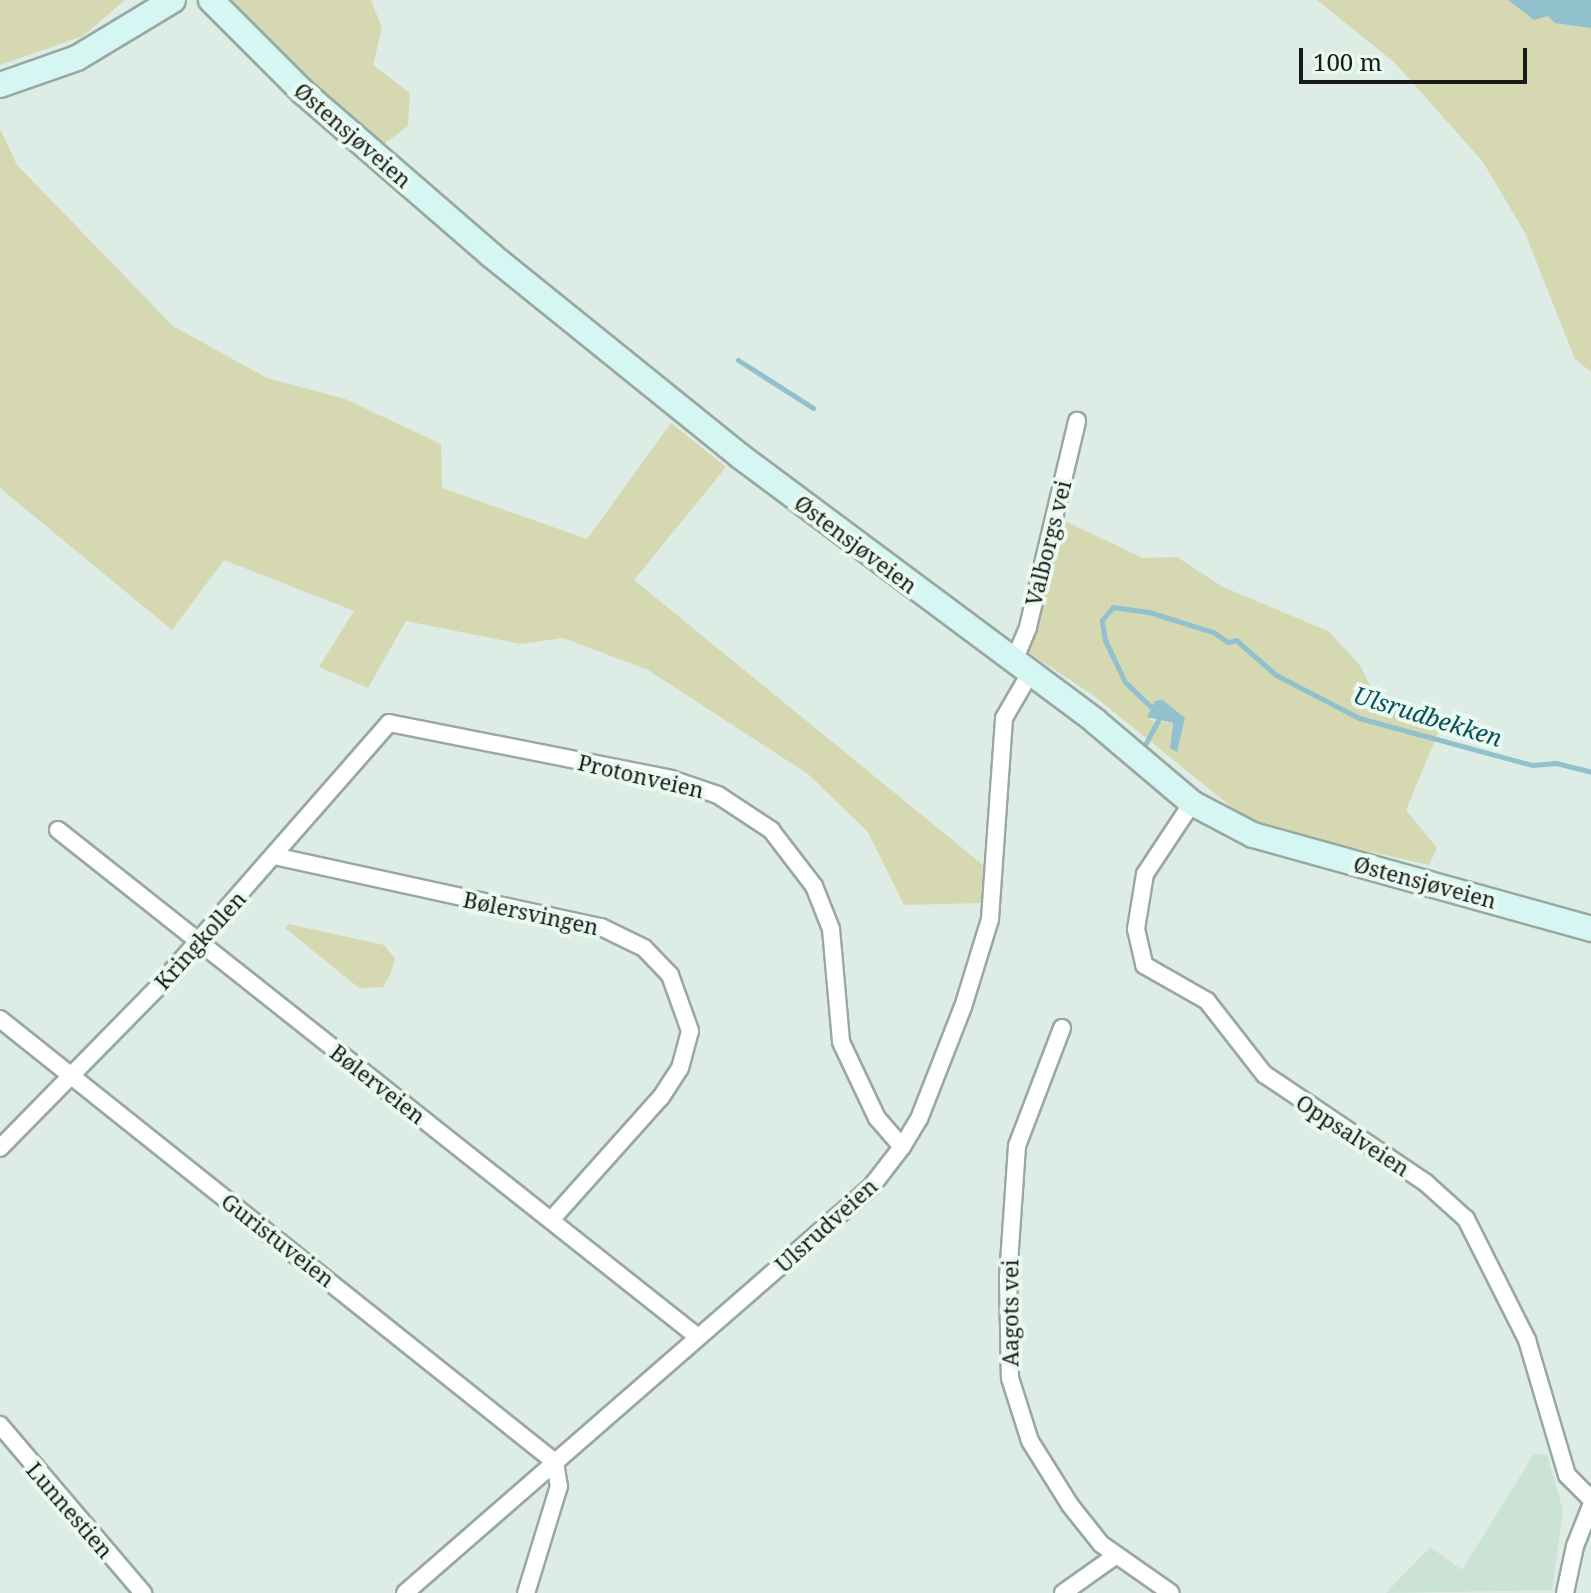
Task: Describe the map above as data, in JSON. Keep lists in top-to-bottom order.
{
  "streets": {
    "main road": ["Østensjøveien"],
    "street": [
      "Valborgs vei",
      "Protonveien",
      "Bølersvingen",
      "Kringkollen",
      "Bølerveien",
      "Oppsalveien",
      "Ulsrudveien",
      "Guristuveien",
      "Aagots vei",
      "Lunnestien"
    ]
  },
  "crossings": [
    ["Østensjøveien", "Valborgs vei"],
    ["Østensjøveien", "Oppsalveien"],
    ["Østensjøveien", "Ulsrudveien"],
    ["Valborgs vei", "Ulsrudveien"],
    ["Protonveien", "Kringkollen"],
    ["Protonveien", "Ulsrudveien"],
    ["Bølersvingen", "Kringkollen"],
    ["Bølersvingen", "Bølerveien"],
    ["Kringkollen", "Bølerveien"],
    ["Kringkollen", "Guristuveien"],
    ["Bølerveien", "Ulsrudveien"],
    ["Ulsrudveien", "Guristuveien"]
  ],
  "water": ["Ulsrudbekken"],
  "scale_bar": "100 m"
}
